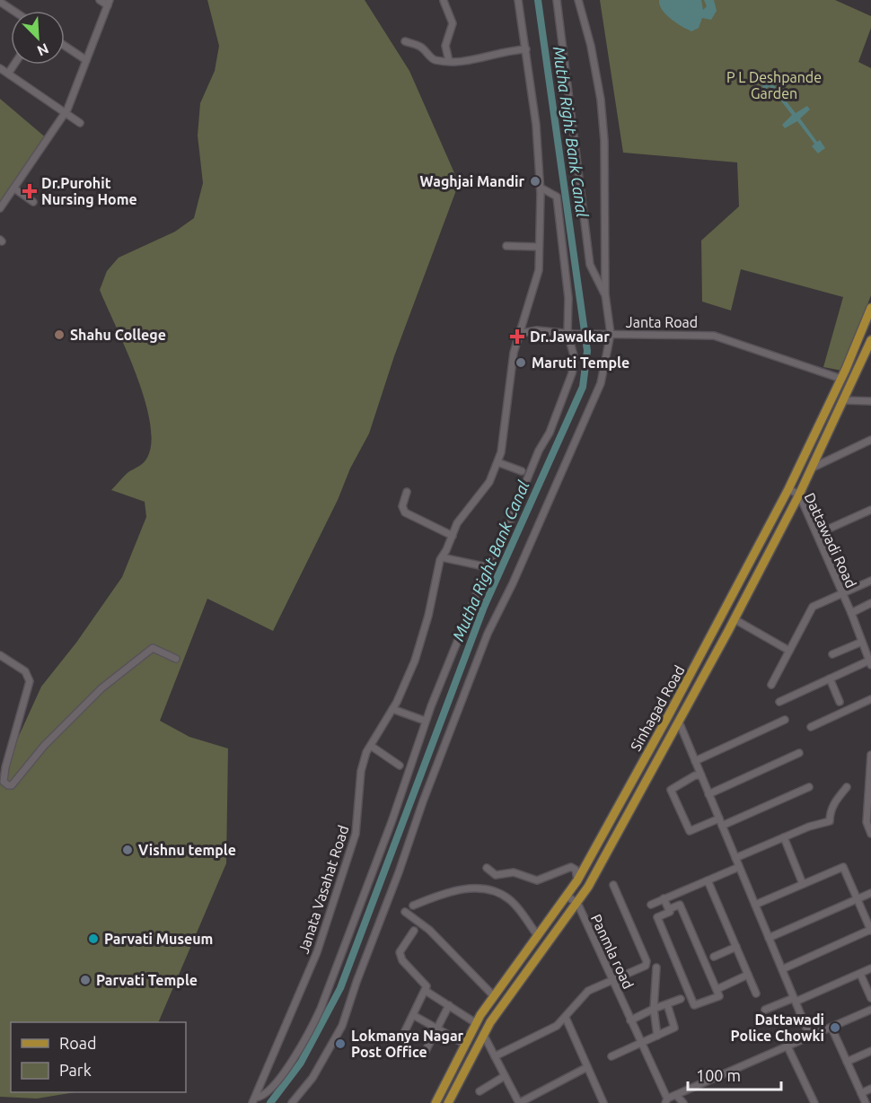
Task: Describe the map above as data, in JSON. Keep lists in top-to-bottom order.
{
  "streets": {
    "main road": ["Sinhagad Road"],
    "street": [
      "Janta Road",
      "Dattawadi Road",
      "Janata Vasahat Road",
      "Panmla road"
    ]
  },
  "crossings": [
    ["Janta Road", "Sinhagad Road"],
    ["Dattawadi Road", "Sinhagad Road"],
    ["Sinhagad Road", "Panmla road"]
  ],
  "water": ["Mutha Right Bank Canal"],
  "parks": ["P L Deshpande Garden"],
  "places": {
    "other": [
      "Waghjai Mandir",
      "Shahu College",
      "Maruti Temple",
      "Vishnu temple",
      "Parvati Museum",
      "Parvati Temple",
      "Dattawadi Police Chowki",
      "Lokmanya Nagar Post Office"
    ],
    "health": ["Dr.Purohit Nursing Home", "Dr.Jawalkar"]
  },
  "legend": ["Road", "Park"],
  "scale_bar": "100 m",
  "north": "bottom right"
}
